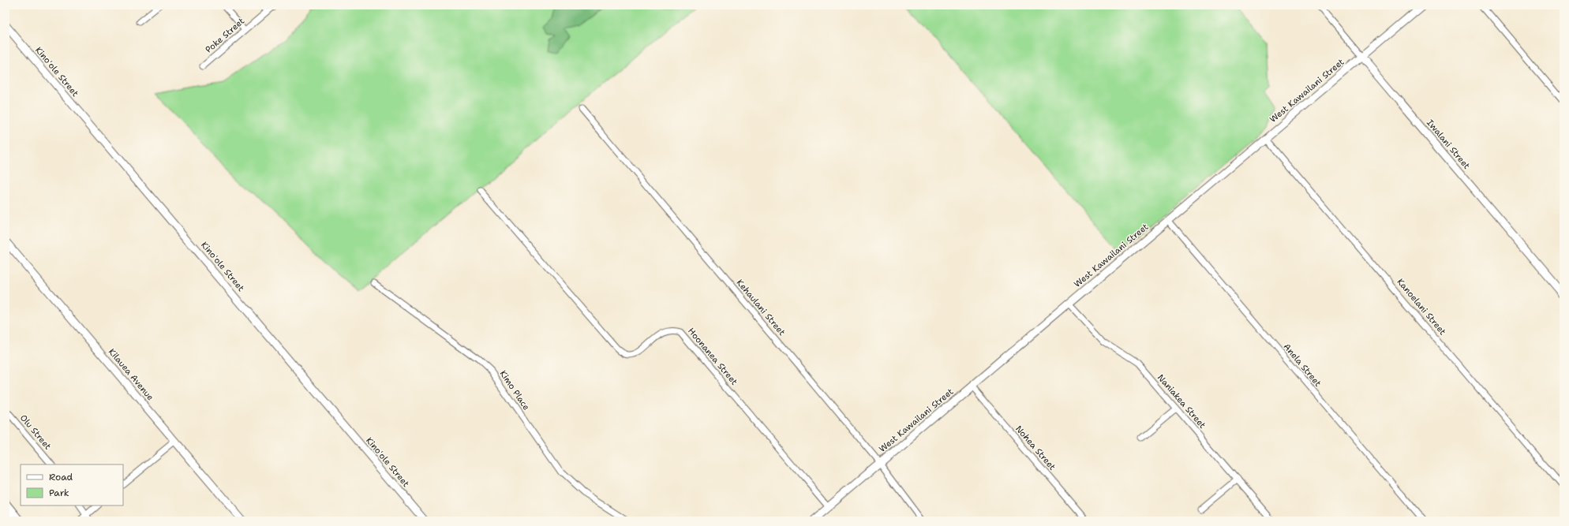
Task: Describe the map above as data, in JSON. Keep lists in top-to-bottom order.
{
  "streets": {
    "street": [
      "Poke Street",
      "Kinoʻole Street",
      "West Kawailani Street",
      "Iwalani Street",
      "Kanoelani Street",
      "Kehaulani Street",
      "Hoonanea Street",
      "Anela Street",
      "Kilauea Avenue",
      "Kimo Place",
      "Naniakea Street",
      "Olu Street",
      "Nohea Street"
    ]
  },
  "crossings": [
    ["West Kawailani Street", "Iwalani Street"],
    ["West Kawailani Street", "Kanoelani Street"],
    ["West Kawailani Street", "Kehaulani Street"],
    ["West Kawailani Street", "Hoonanea Street"],
    ["West Kawailani Street", "Anela Street"],
    ["West Kawailani Street", "Naniakea Street"],
    ["West Kawailani Street", "Nohea Street"]
  ],
  "legend": ["Road", "Park"]
}
